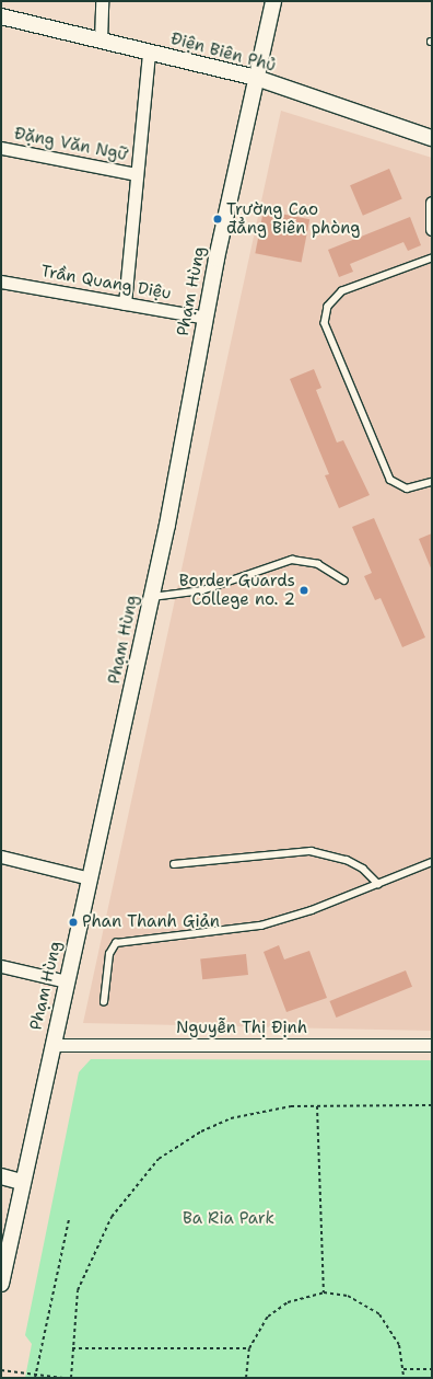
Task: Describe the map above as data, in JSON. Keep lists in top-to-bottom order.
{
  "streets": {
    "street": [
      "Điện Biên Phủ",
      "Đặng Văn Ngữ",
      "Trần Quang Diệu",
      "Phạm Hùng",
      "Nguyễn Thị Định"
    ]
  },
  "crossings": [
    ["Điện Biên Phủ", "Phạm Hùng"],
    ["Trần Quang Diệu", "Phạm Hùng"],
    ["Phạm Hùng", "Nguyễn Thị Định"]
  ],
  "parks": ["Ba Ria Park"],
  "places": ["Trường Cao đẳng Biên phòng", "Border Guards College no. 2", "Phan Thanh Giản"]
}
